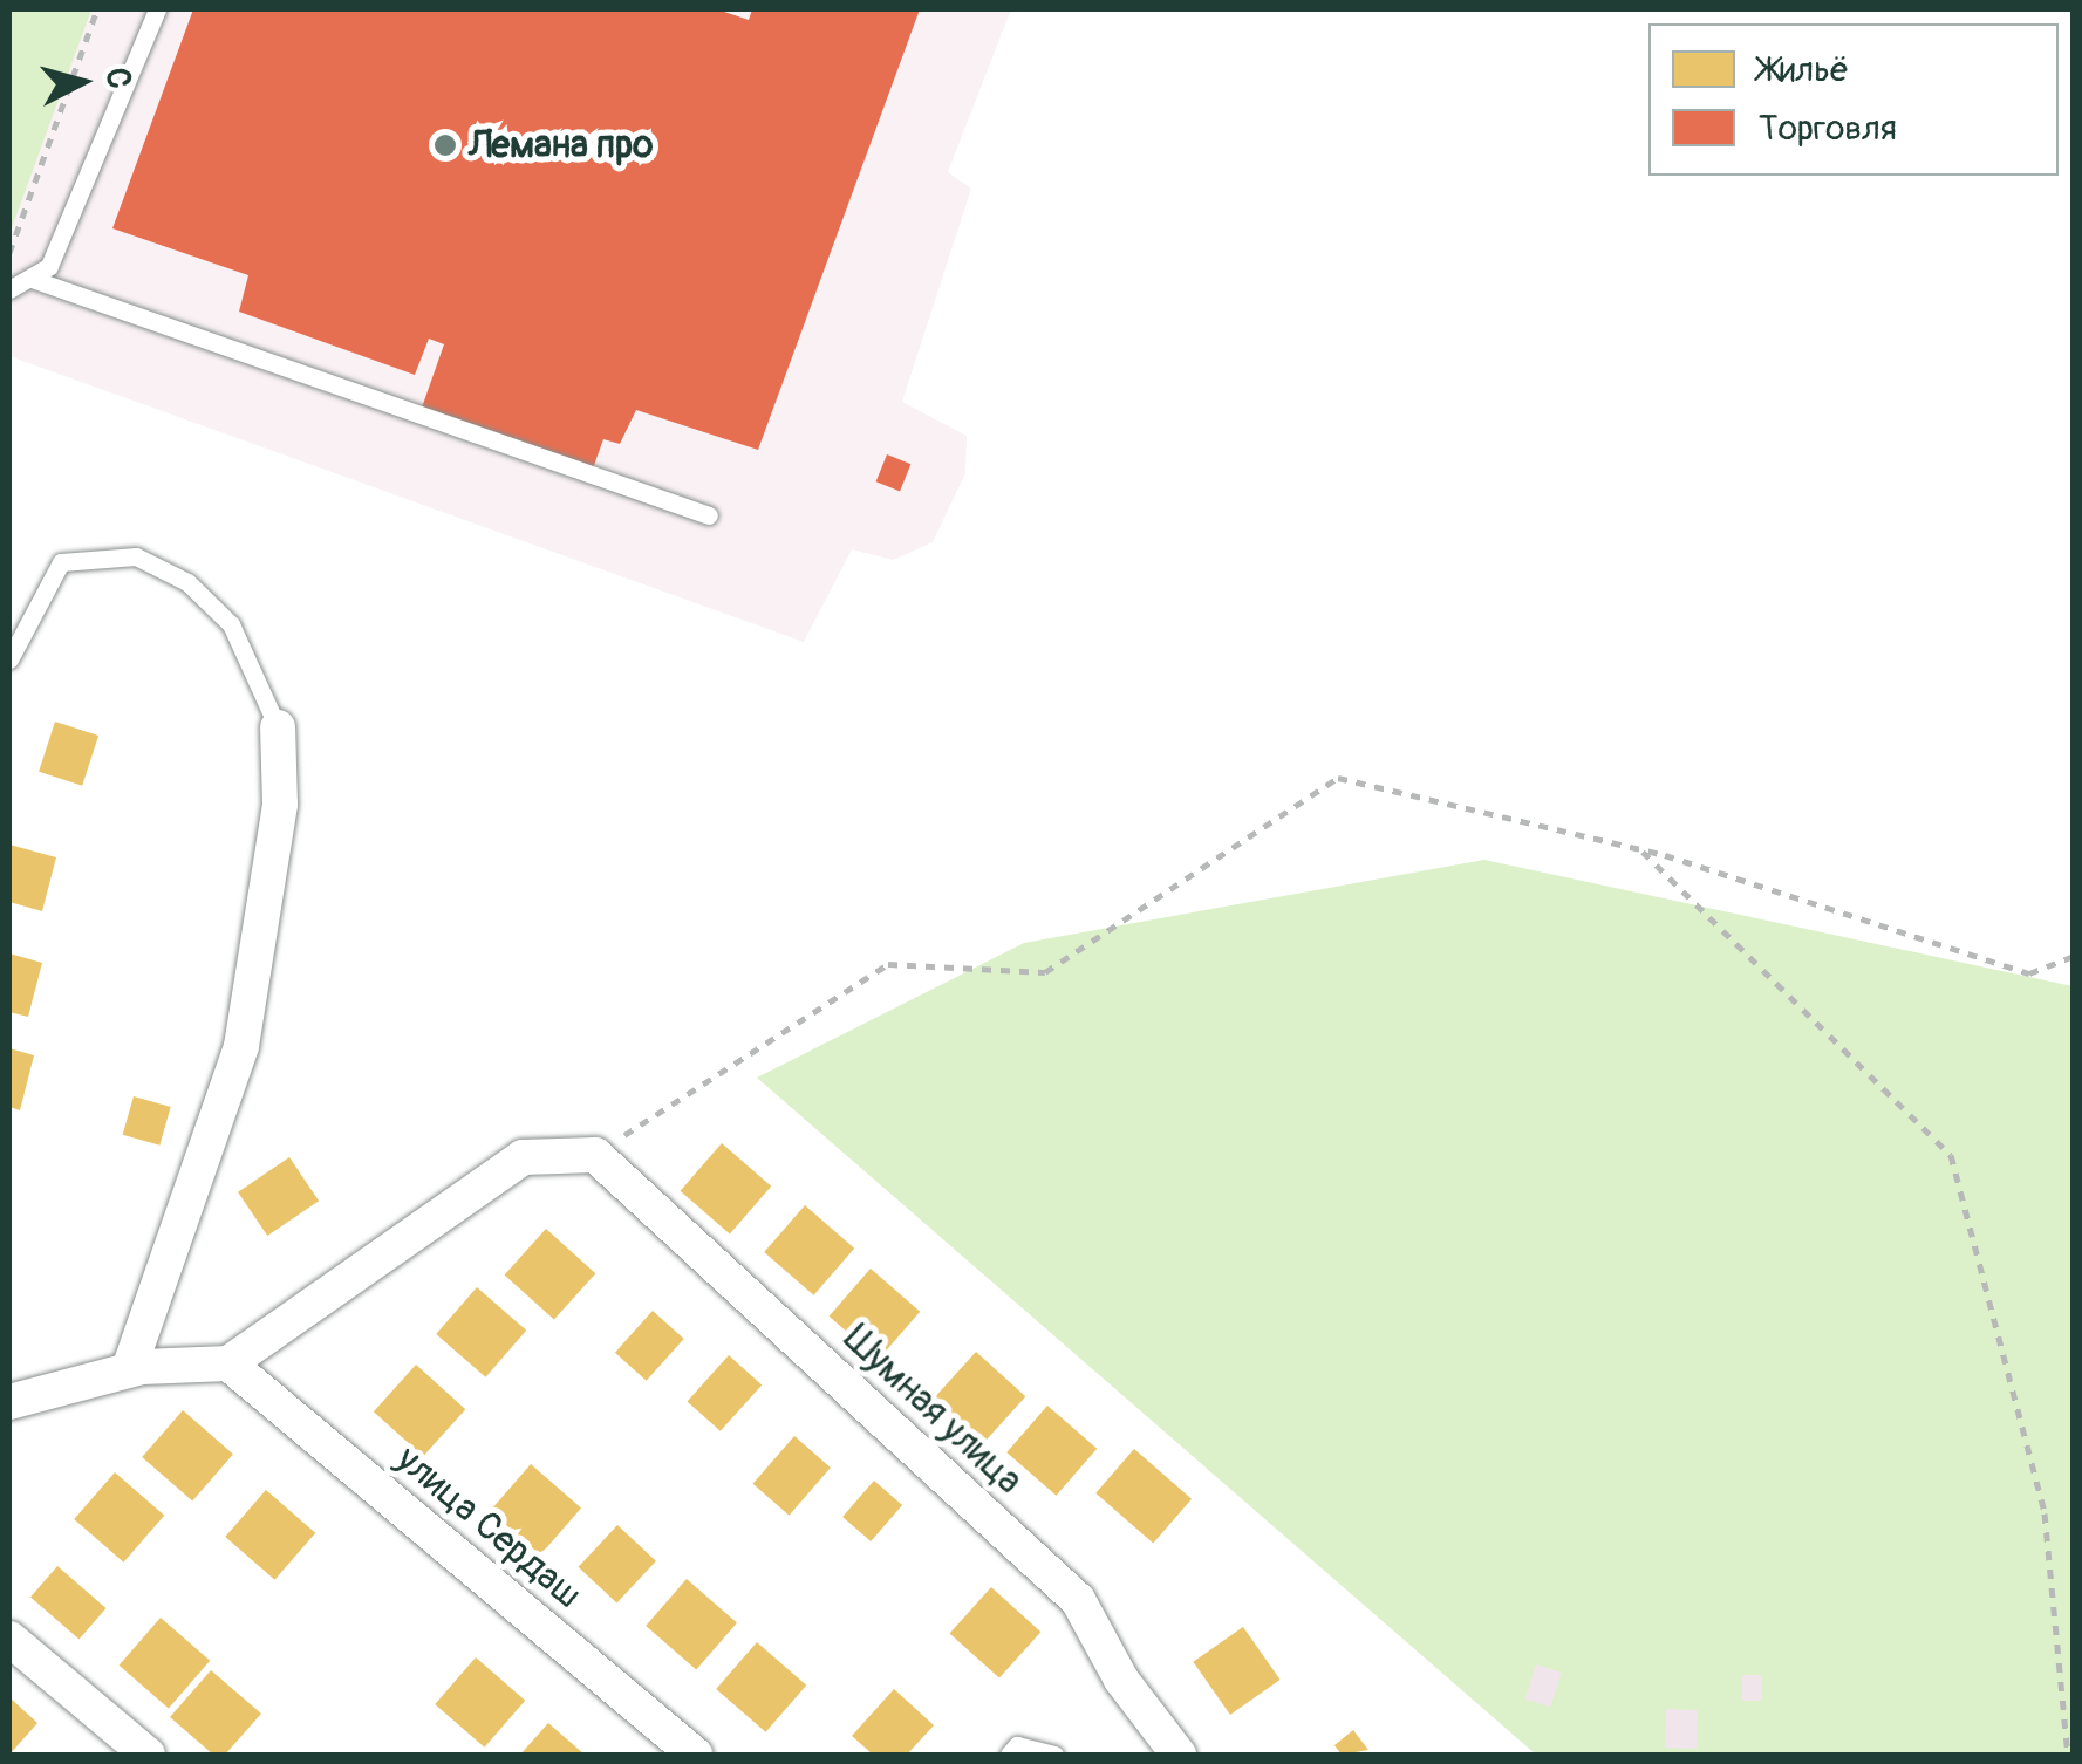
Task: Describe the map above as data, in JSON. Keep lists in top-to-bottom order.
{
  "streets": {
    "street": ["Шумная улица", "улица Сердаш"]
  },
  "places": ["Лемана про"],
  "legend": ["Жильё", "Торговля"],
  "north": "right"
}
